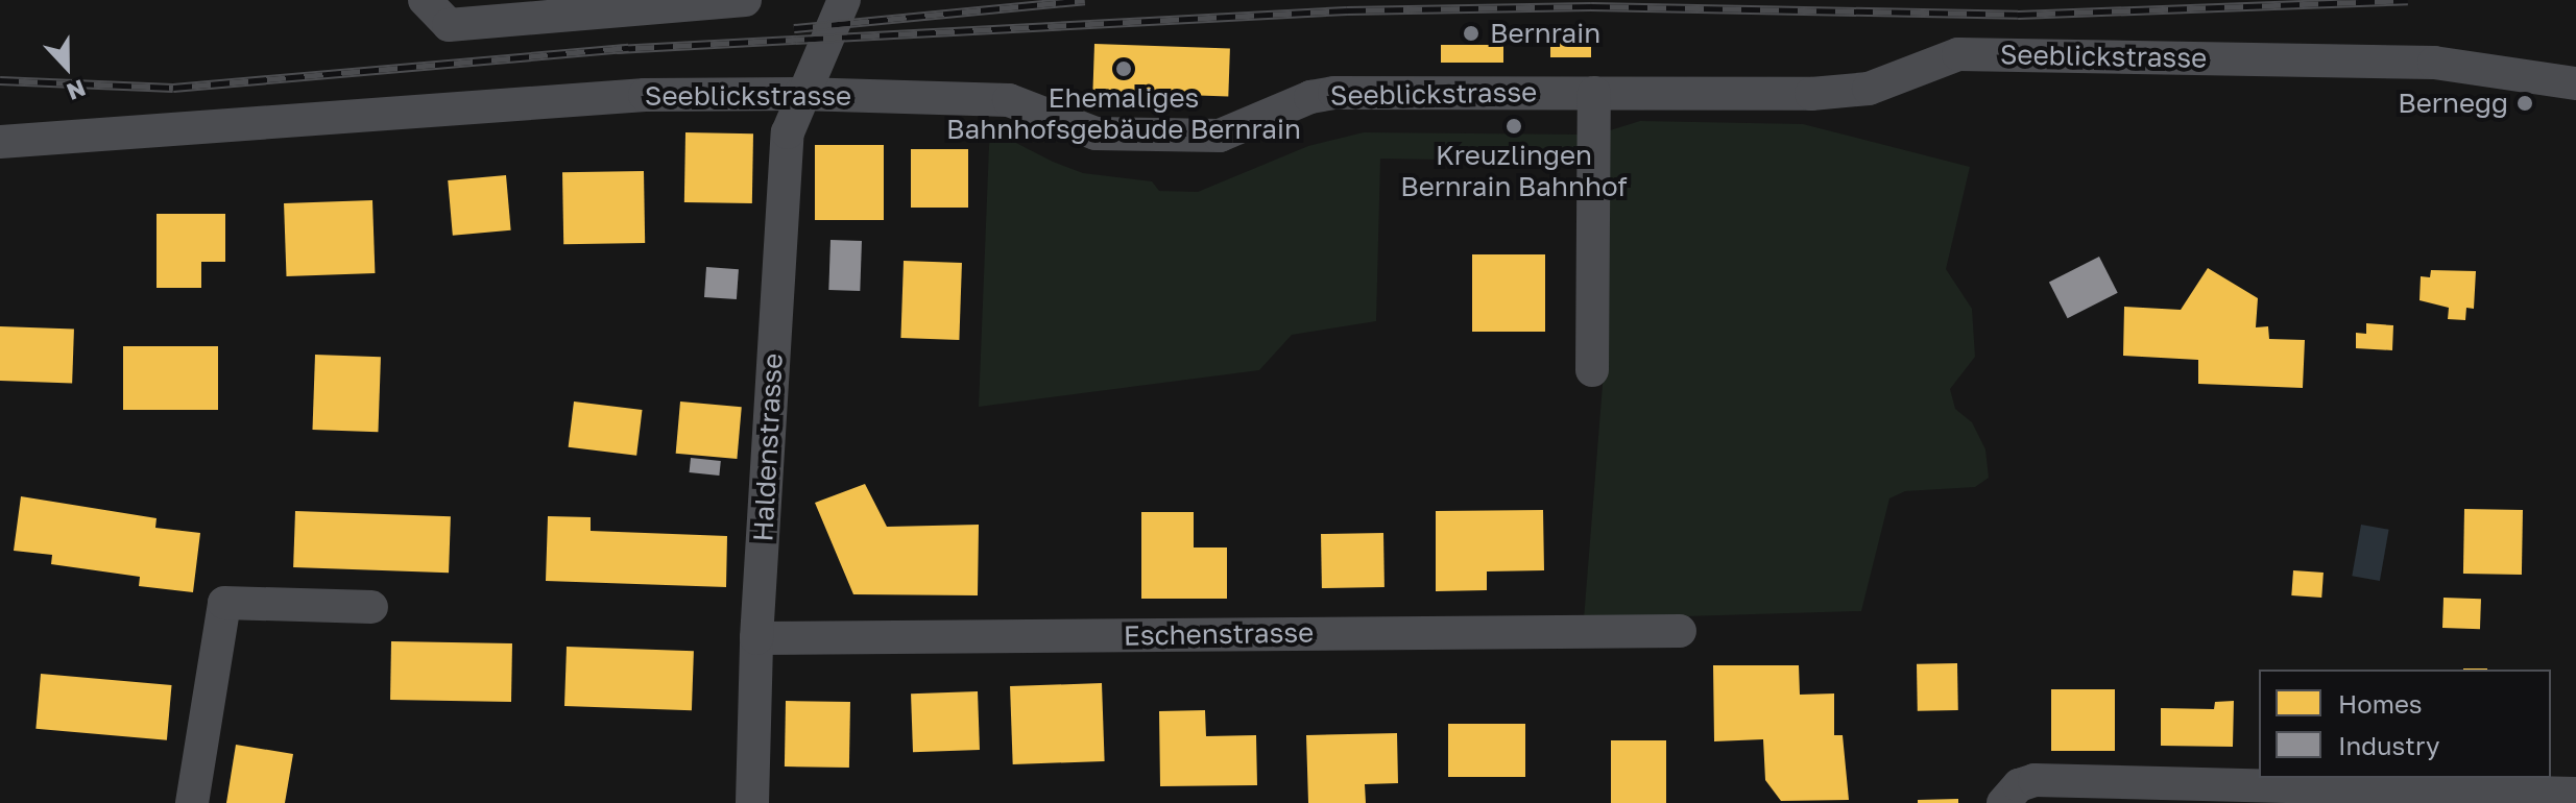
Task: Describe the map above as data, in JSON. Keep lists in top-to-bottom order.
{
  "streets": {
    "street": ["Seeblickstrasse", "Haldenstrasse", "Eschenstrasse"]
  },
  "crossings": [
    ["Seeblickstrasse", "Haldenstrasse"],
    ["Haldenstrasse", "Eschenstrasse"]
  ],
  "places": [
    "Bernrain",
    "Ehemaliges Bahnhofsgebäude Bernrain",
    "Bernegg",
    "Kreuzlingen Bernrain Bahnhof"
  ],
  "legend": ["Homes", "Industry"],
  "north": "bottom"
}
